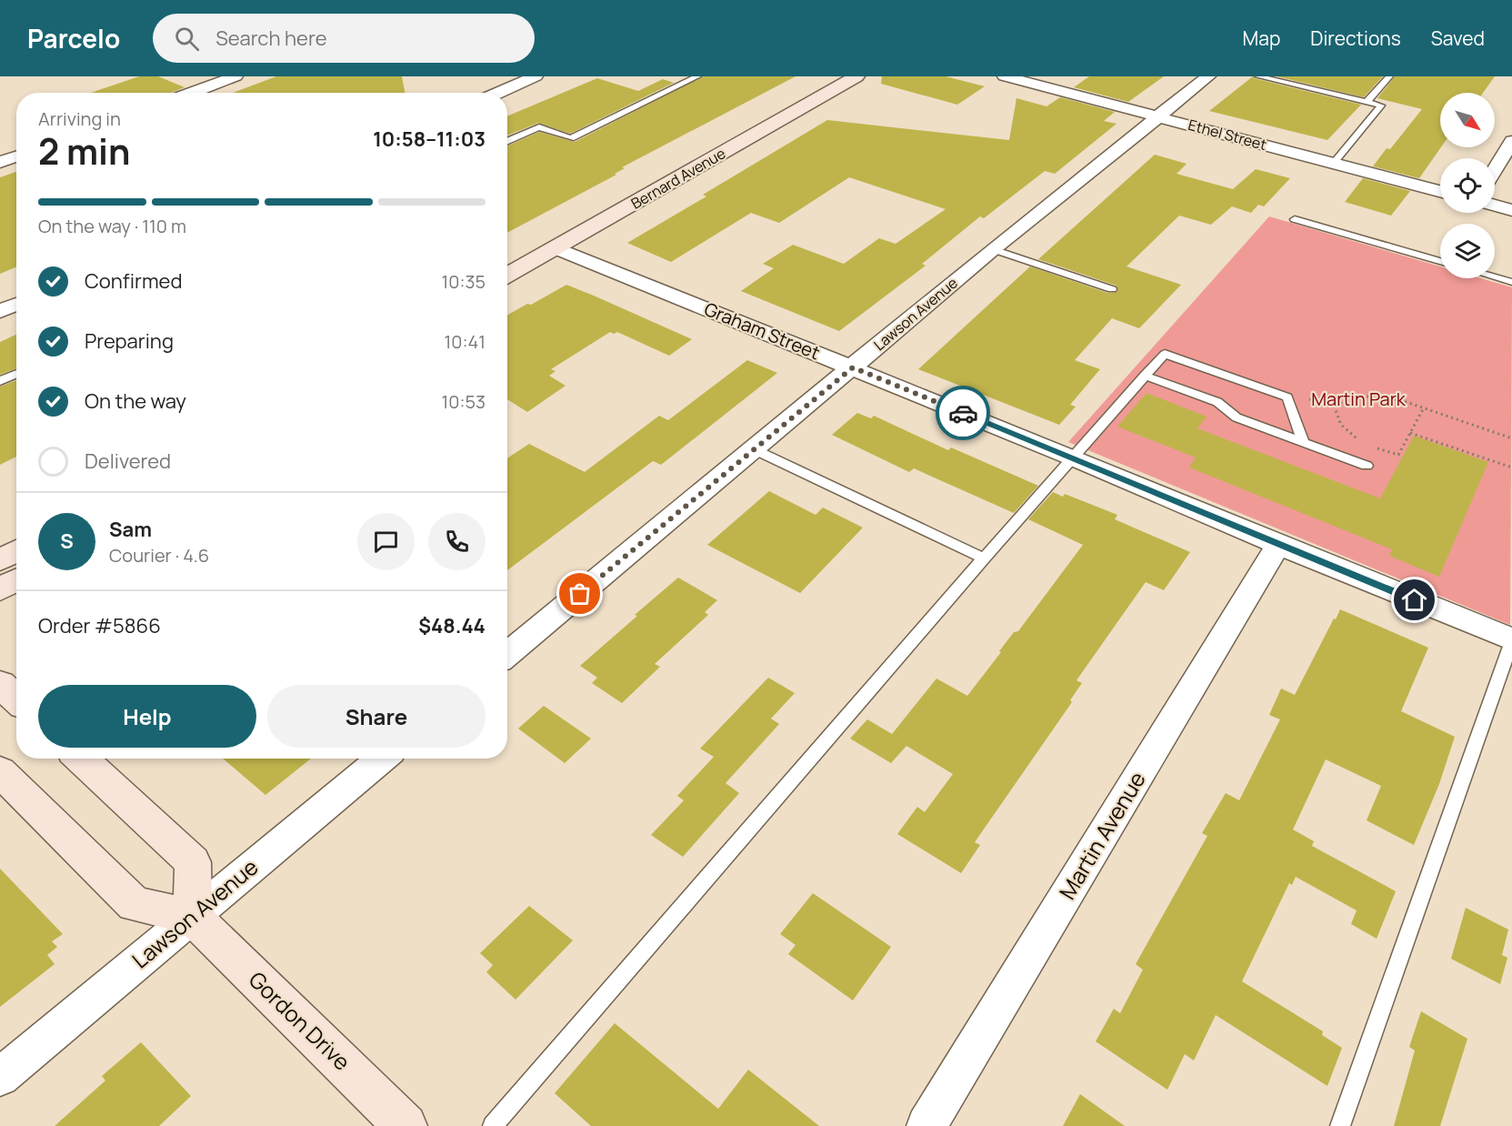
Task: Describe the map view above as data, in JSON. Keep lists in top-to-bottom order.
{
  "streets": {
    "street": [
      "Ethel Street",
      "Bernard Avenue",
      "Lawson Avenue",
      "Graham Street",
      "Martin Avenue",
      "Gordon Drive"
    ]
  },
  "crossings": [
    ["Ethel Street", "Lawson Avenue"],
    ["Bernard Avenue", "Graham Street"],
    ["Lawson Avenue", "Graham Street"],
    ["Lawson Avenue", "Gordon Drive"],
    ["Graham Street", "Martin Avenue"]
  ],
  "parks": ["Martin Park"],
  "north": "bottom right",
  "page": {
    "header": "Parcelo",
    "search": "Search here",
    "nav": ["Map", "Directions", "Saved"],
    "heading": ["2 min", "Arriving in", "10:58–11:03"],
    "panel": [
      "Sam",
      "Courier · 4.6",
      "Order #5866",
      "$48.44"
    ],
    "bar": "On the way · 110 m",
    "list": [
      ["Confirmed", "10:35"],
      ["Preparing", "10:41"],
      ["On the way", "10:53"],
      "Delivered"
    ],
    "round": "S",
    "buttons": ["Help", "Share"]
  }
}
